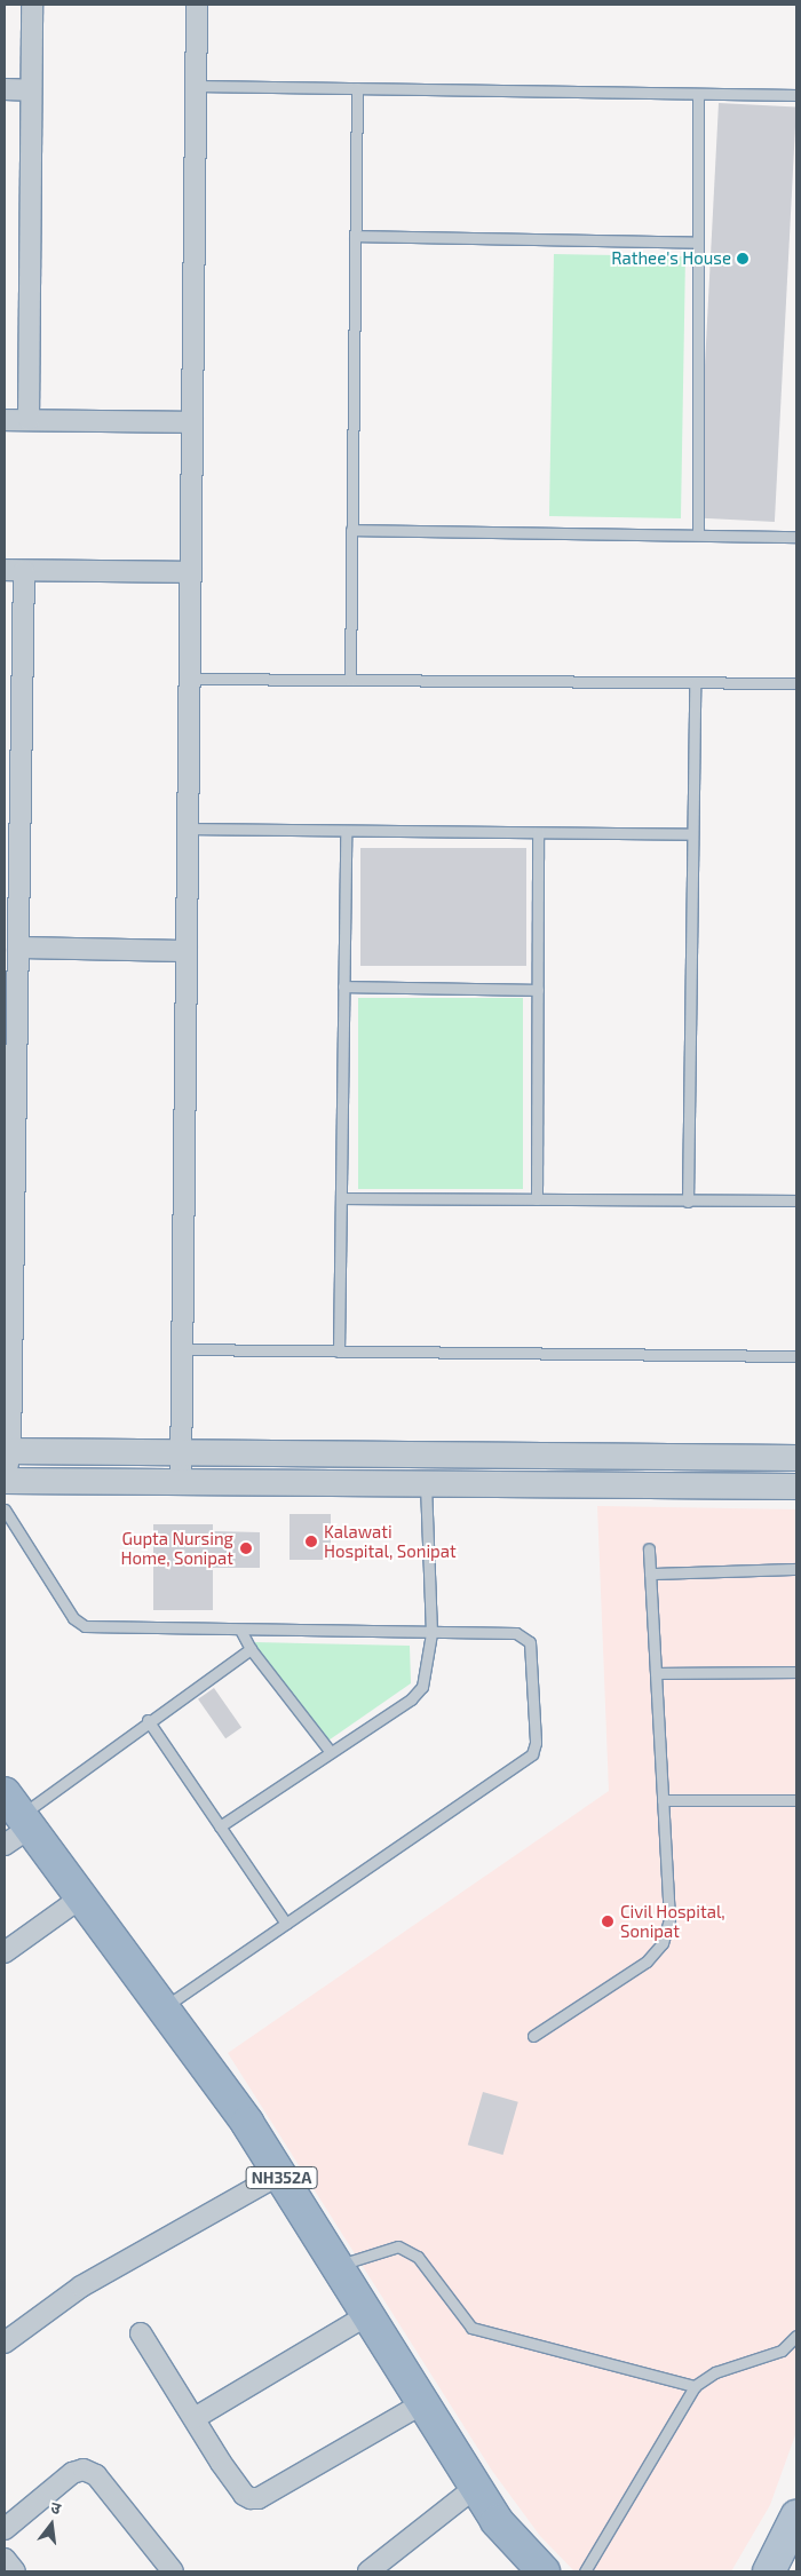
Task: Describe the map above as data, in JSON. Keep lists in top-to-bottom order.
{
  "streets": {
    "highway": ["NH352A"]
  },
  "places": [
    "Rathee's House",
    "Kalawati Hospital, Sonipat",
    "Gupta Nursing Home, Sonipat",
    "Civil Hospital, Sonipat"
  ],
  "north": "top"
}
